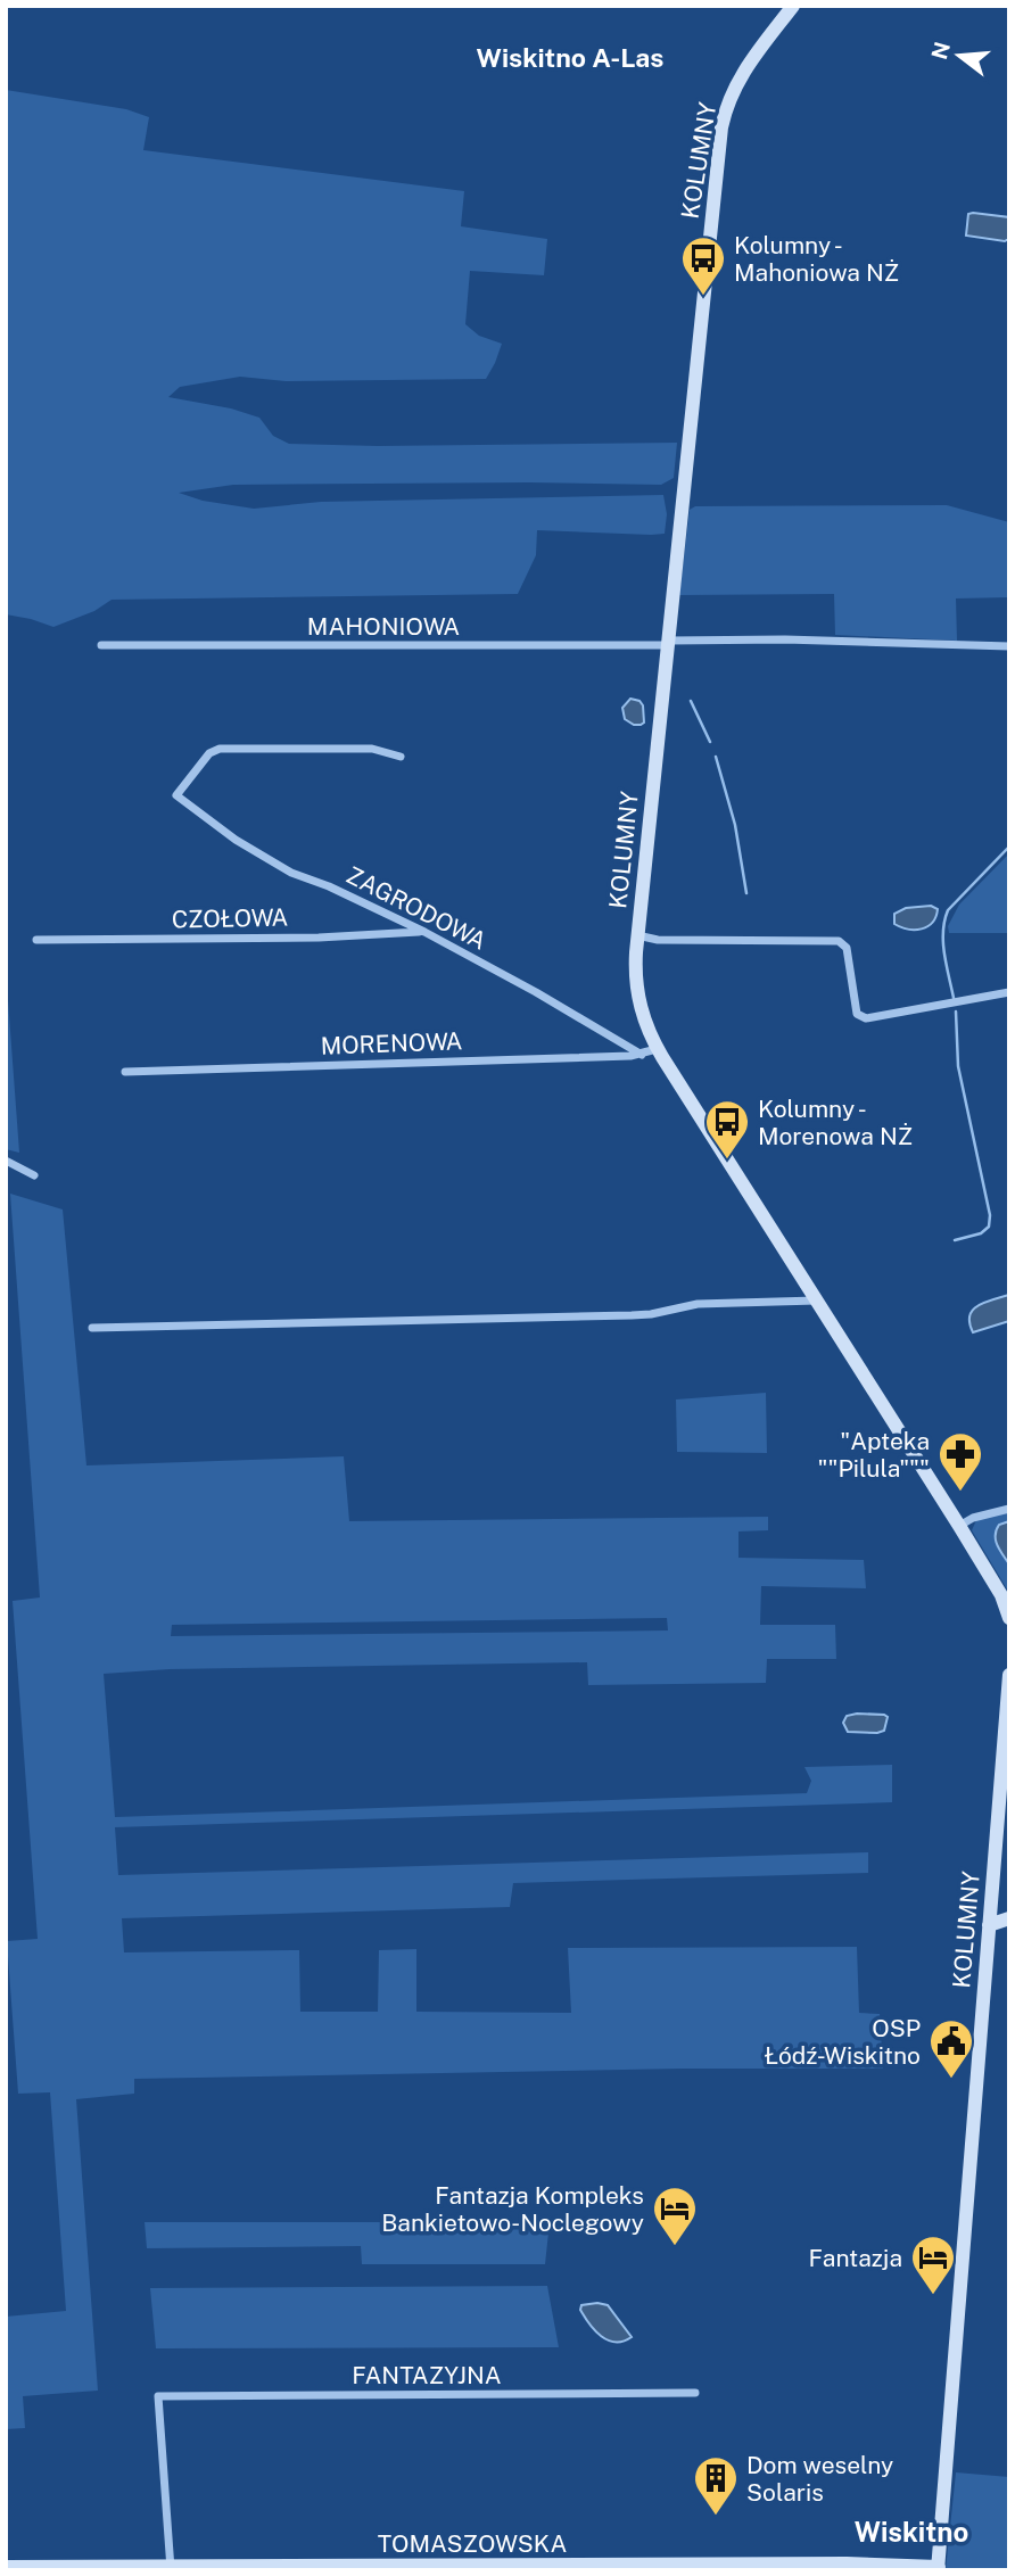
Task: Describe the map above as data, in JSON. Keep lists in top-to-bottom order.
{
  "streets": {
    "street": [
      "KOLUMNY",
      "MAHONIOWA",
      "ZAGRODOWA",
      "CZOŁOWA",
      "MORENOWA",
      "FANTAZYJNA",
      "TOMASZOWSKA"
    ]
  },
  "crossings": [
    ["KOLUMNY", "MAHONIOWA"],
    ["KOLUMNY", "MORENOWA"],
    ["KOLUMNY", "TOMASZOWSKA"],
    ["ZAGRODOWA", "CZOŁOWA"],
    ["ZAGRODOWA", "MORENOWA"],
    ["FANTAZYJNA", "TOMASZOWSKA"]
  ],
  "districts": ["Wiskitno A-Las", "Wiskitno"],
  "places": {
    "bus stop": ["Kolumny - Mahoniowa NŻ", "Kolumny - Morenowa NŻ"],
    "pharmacy": ["\"Apteka \"\"Pilula\"\"\""],
    "public building": ["OSP Łódź-Wiskitno"],
    "hotel": ["Fantazja Kompleks Bankietowo-Noclegowy", "Fantazja"],
    "building": ["Dom weselny Solaris"]
  },
  "north": "left"
}
